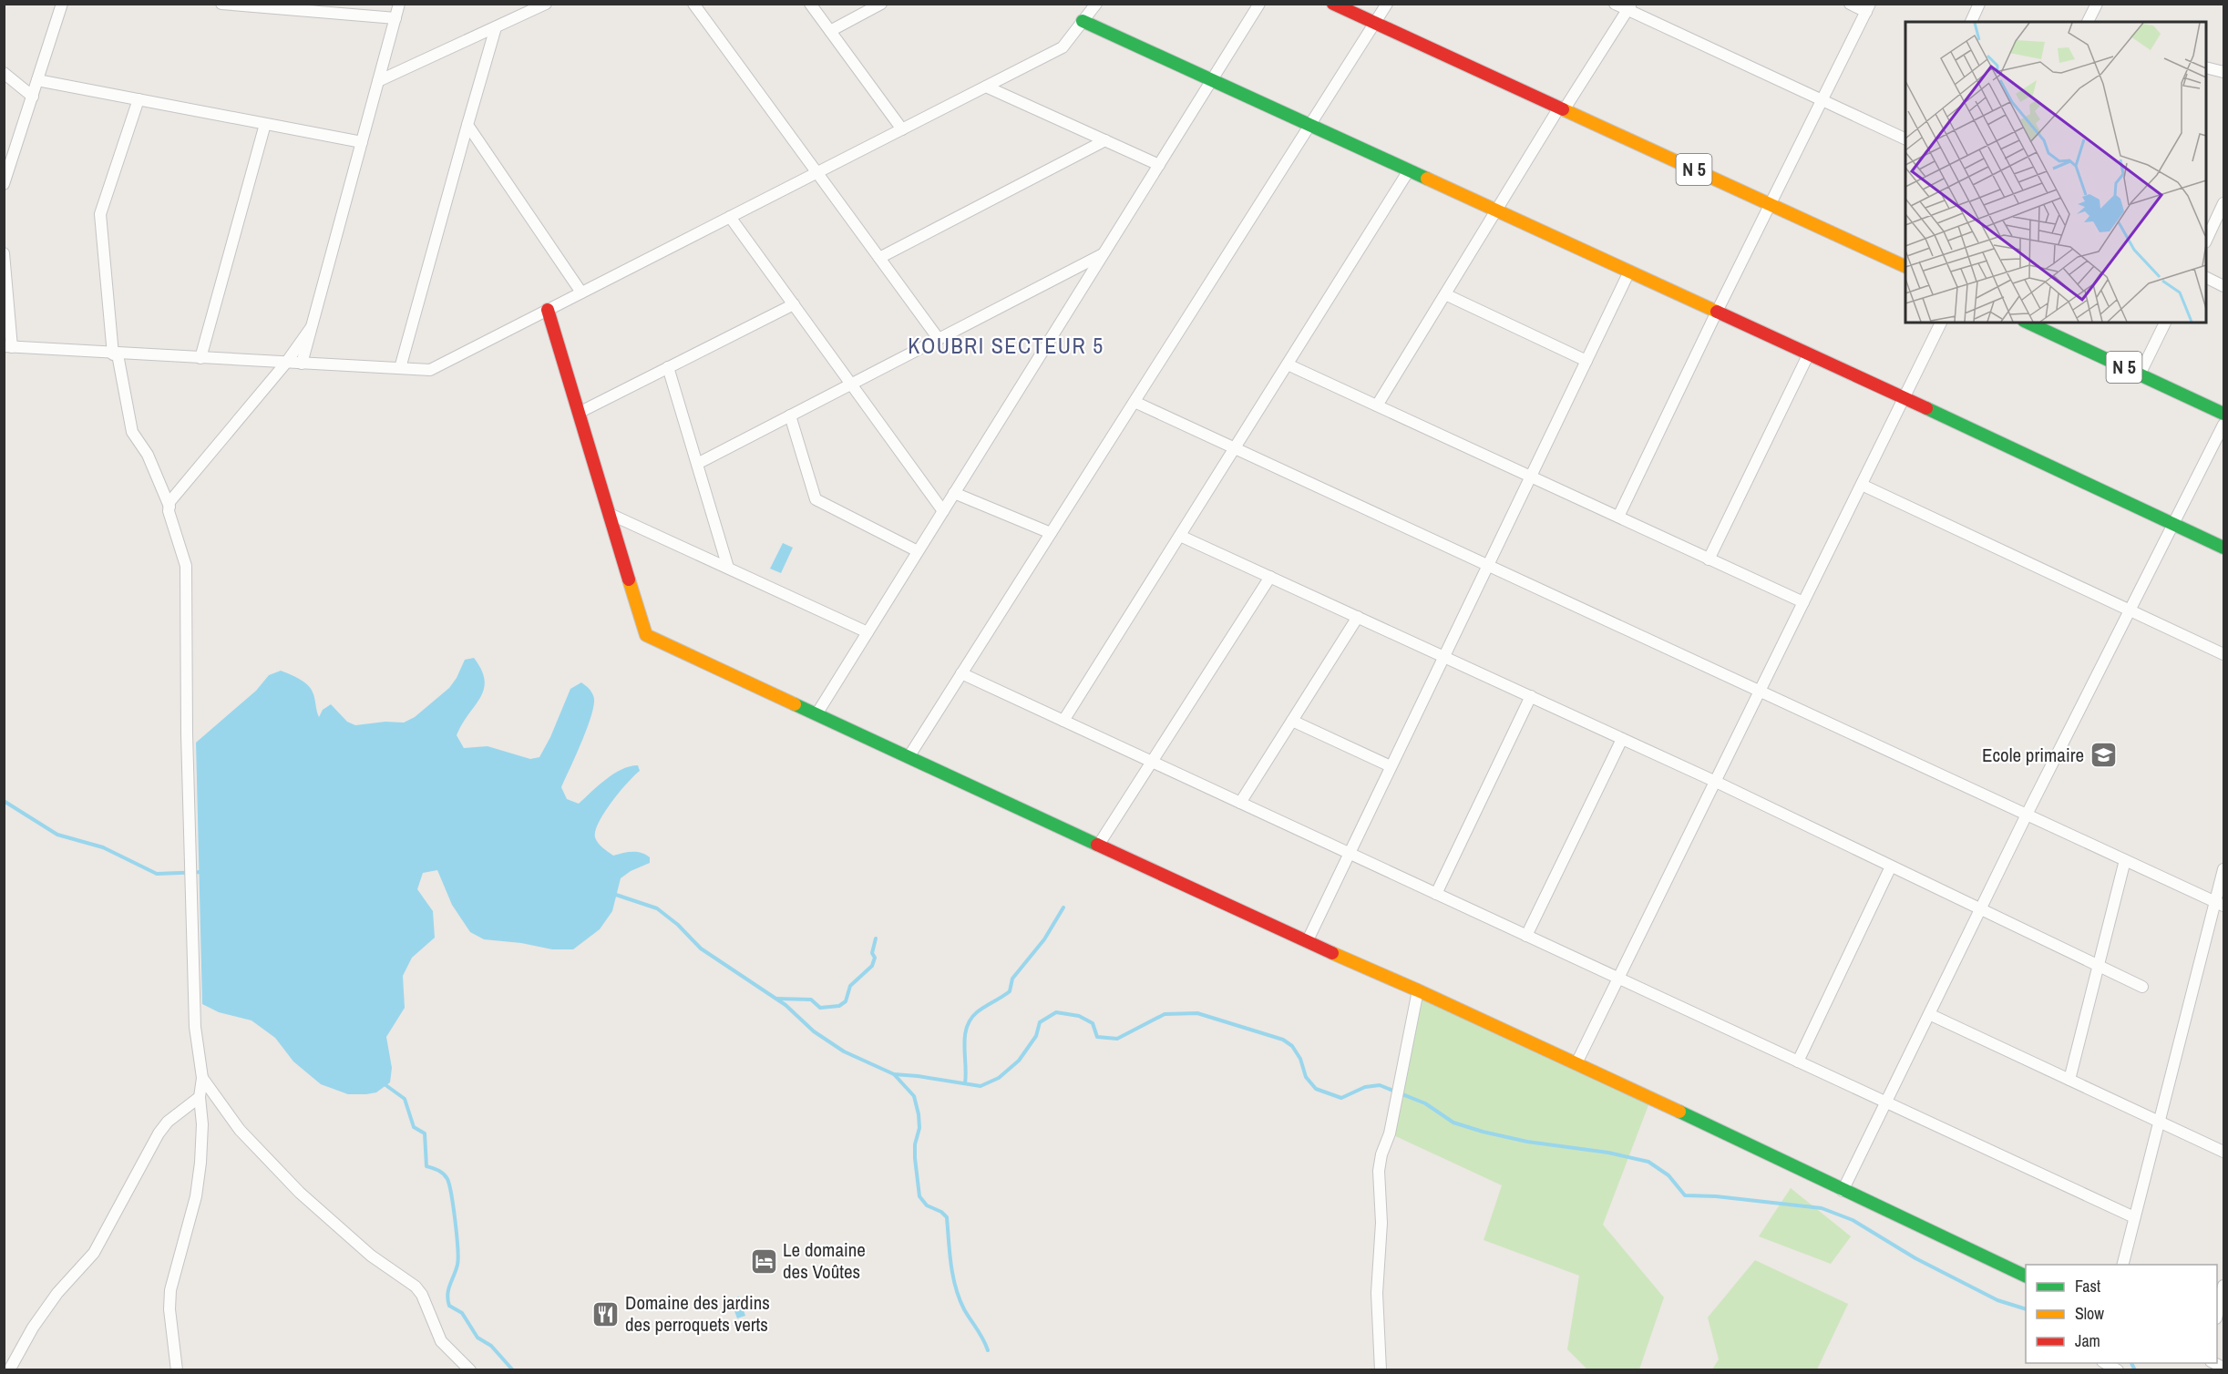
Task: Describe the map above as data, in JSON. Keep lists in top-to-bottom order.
{
  "streets": {
    "main road": ["N 5"]
  },
  "districts": ["KOUBRI SECTEUR 5"],
  "places": {
    "school or university": ["Ecole primaire"],
    "hotel": ["Le domaine des Voûtes"],
    "restaurant": ["Domaine des jardins des perroquets verts"]
  },
  "legend": ["Fast", "Slow", "Jam"]
}
